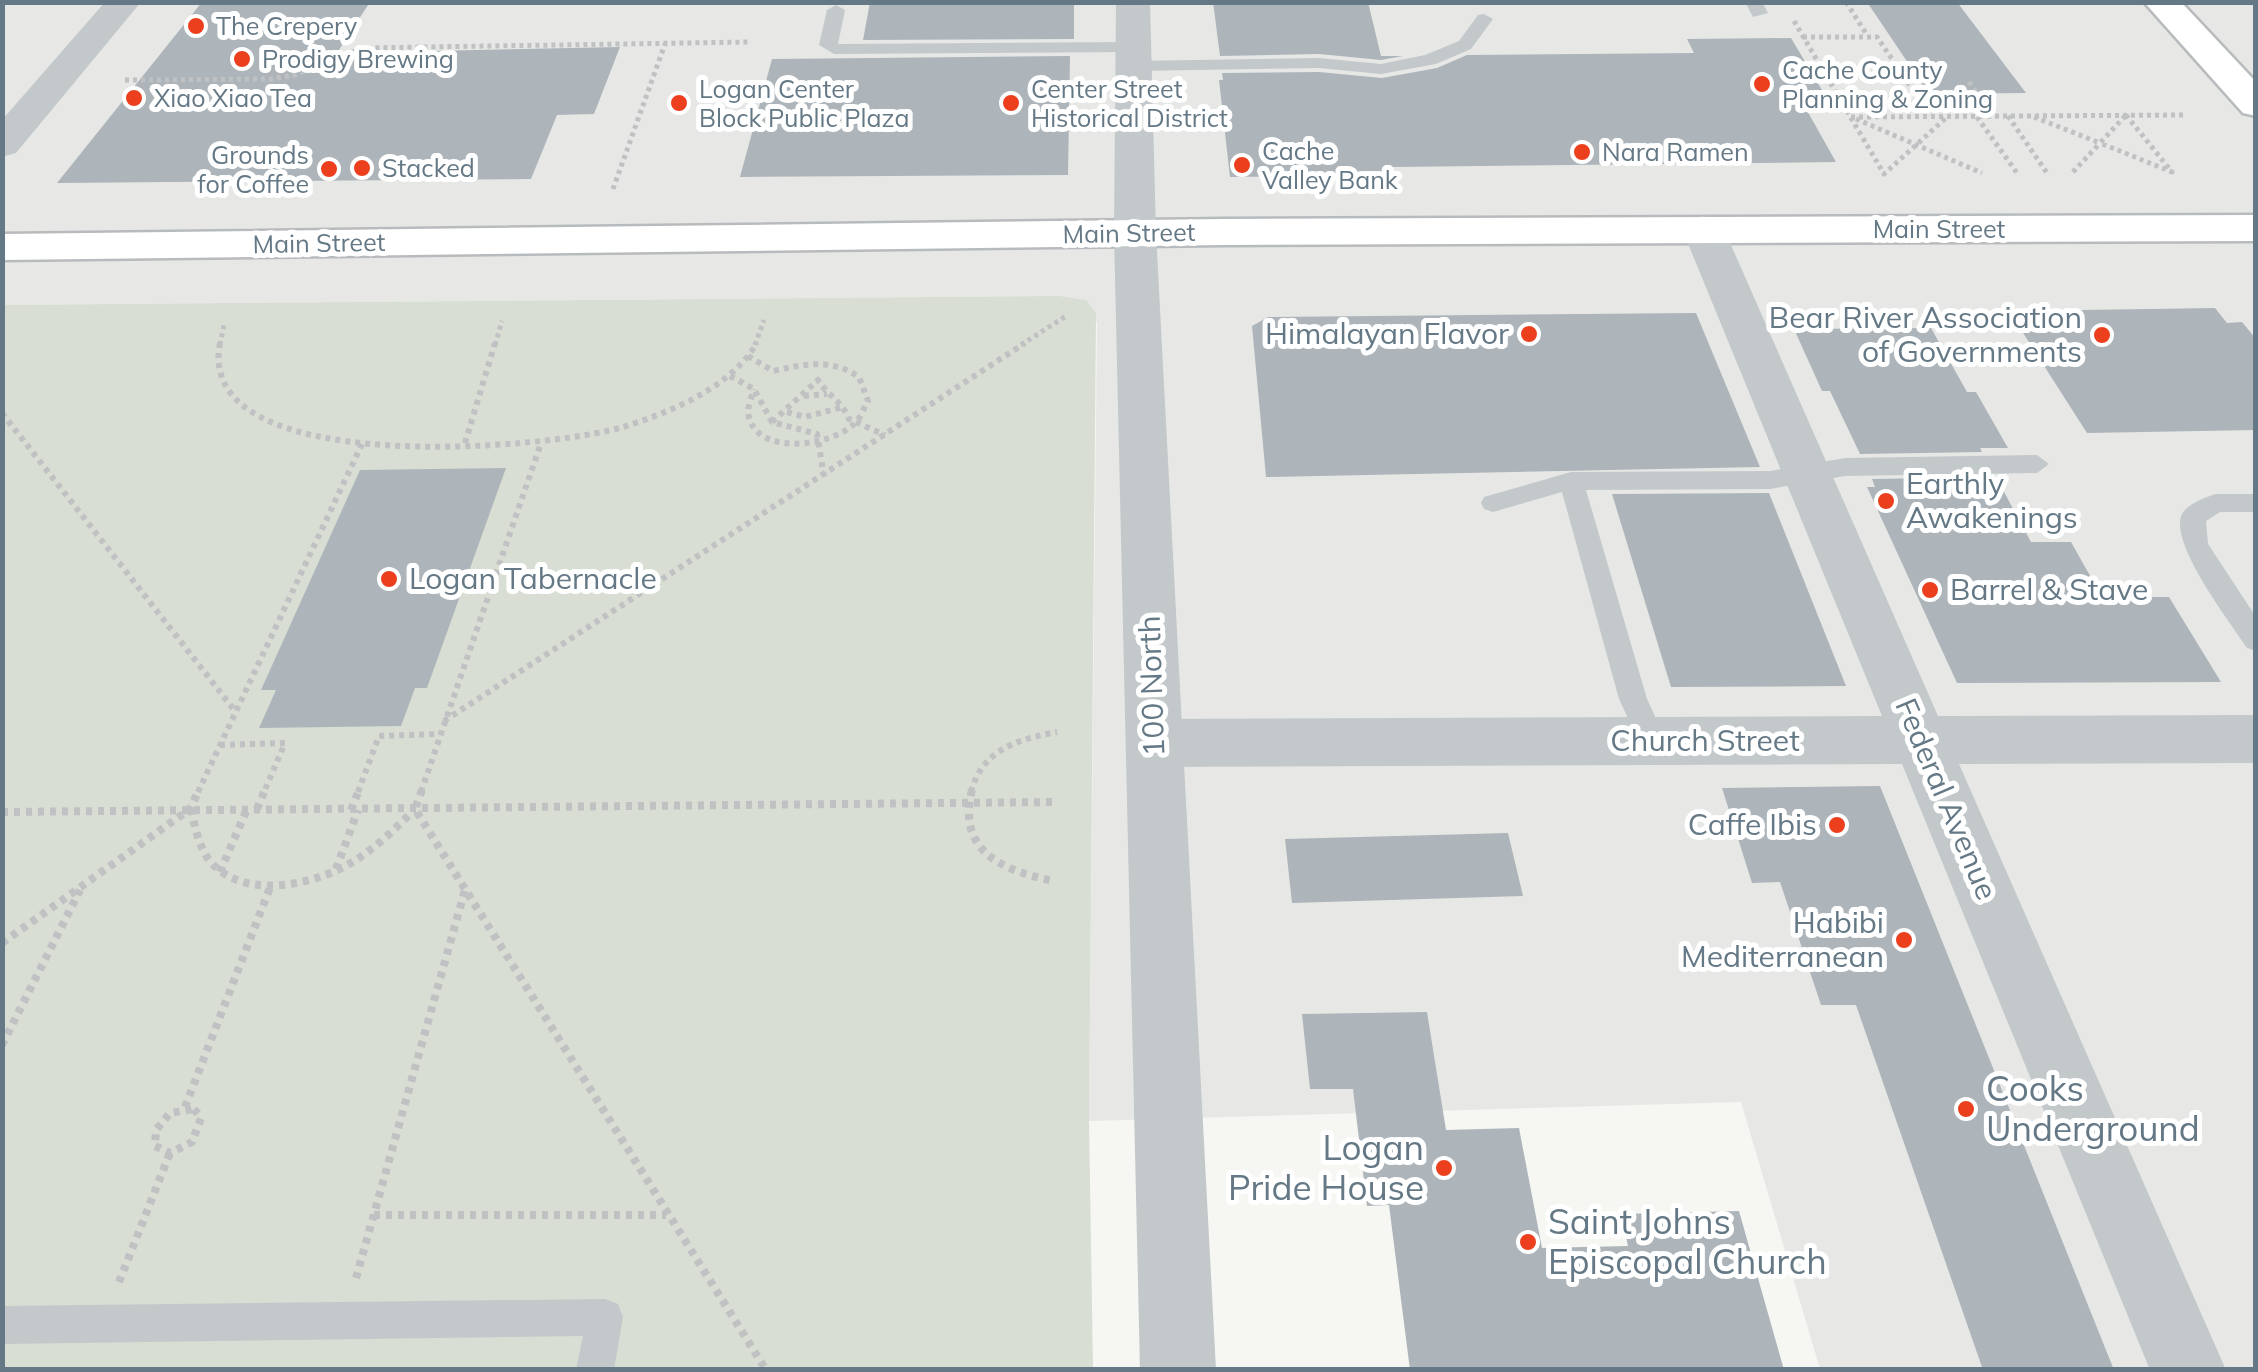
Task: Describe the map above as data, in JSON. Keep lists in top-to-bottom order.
{
  "streets": {
    "highway": ["Main Street"],
    "street": ["100 North", "Church Street", "Federal Avenue"]
  },
  "crossings": [
    ["Main Street", "100 North"],
    ["Main Street", "Federal Avenue"],
    ["100 North", "Church Street"],
    ["Church Street", "Federal Avenue"]
  ],
  "places": [
    "The Crepery",
    "Prodigy Brewing",
    "Cache County Planning & Zoning",
    "Xiao Xiao Tea",
    "Logan Center Block Public Plaza",
    "Center Street Historical District",
    "Nara Ramen",
    "Cache Valley Bank",
    "Stacked",
    "Grounds for Coffee",
    "Himalayan Flavor",
    "Bear River Association of Governments",
    "Earthly Awakenings",
    "Logan Tabernacle",
    "Barrel & Stave",
    "Caffe Ibis",
    "Habibi Mediterranean",
    "Cooks Underground",
    "Logan Pride House",
    "Saint Johns Episcopal Church"
  ]
}
